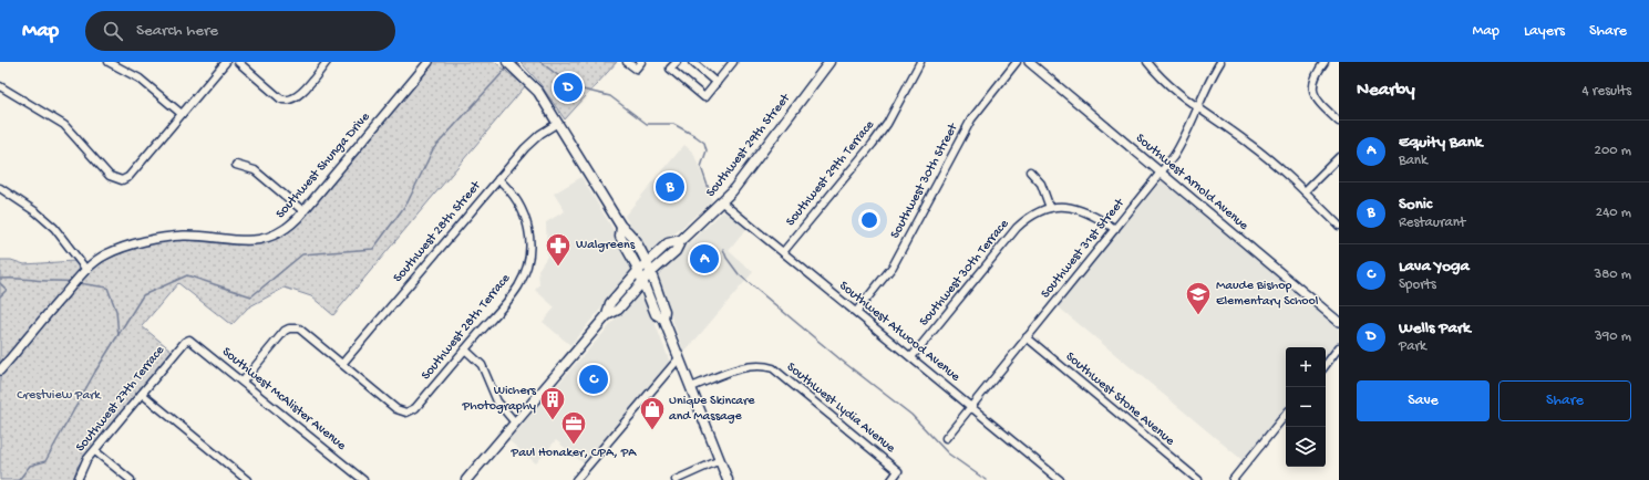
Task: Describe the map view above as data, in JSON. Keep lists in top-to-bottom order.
{
  "streets": {
    "main road": ["Southwest 29th Street"],
    "street": [
      "Southwest Shunga Drive",
      "Southwest 29th Terrace",
      "Southwest 30th Street",
      "Southwest Arnold Avenue",
      "Southwest 28th Street",
      "Southwest 31st Street",
      "Southwest 30th Terrace",
      "Southwest 28th Terrace",
      "Southwest Atwood Avenue",
      "Southwest 27th Terrace",
      "Southwest McAlister Avenue",
      "Southwest Stone Avenue",
      "Southwest Lydia Avenue"
    ]
  },
  "crossings": [
    ["Southwest 29th Street", "Southwest Atwood Avenue"],
    ["Southwest 29th Terrace", "Southwest Atwood Avenue"],
    ["Southwest 30th Street", "Southwest Atwood Avenue"],
    ["Southwest Arnold Avenue", "Southwest 31st Street"],
    ["Southwest 28th Street", "Southwest 28th Terrace"],
    ["Southwest 31st Street", "Southwest 30th Terrace"],
    ["Southwest 31st Street", "Southwest Atwood Avenue"],
    ["Southwest 31st Street", "Southwest Stone Avenue"],
    ["Southwest 30th Terrace", "Southwest Atwood Avenue"],
    ["Southwest 27th Terrace", "Southwest McAlister Avenue"]
  ],
  "parks": ["Crestview Park"],
  "places": {
    "pharmacy": ["Walgreens"],
    "school or university": ["Maude Bishop Elementary School"],
    "building": ["Wichers Photography"],
    "shop": ["Unique Skincare and Massage"],
    "office": ["Paul Honaker, CPA, PA"]
  },
  "page": {
    "header": "Map",
    "search": "Search here",
    "nav": ["Map", "Layers", "Share"],
    "heading": ["Nearby", "4 results"],
    "pins": [
      "D",
      "B",
      "A",
      "C"
    ],
    "list": [
      {
        "mark": "A",
        "name": "Equity Bank",
        "note": "Bank",
        "value": "200 m"
      },
      {
        "mark": "B",
        "name": "Sonic",
        "note": "Restaurant",
        "value": "240 m"
      },
      {
        "mark": "C",
        "name": "Lava Yoga",
        "note": "Sports",
        "value": "380 m"
      },
      {
        "mark": "D",
        "name": "Wells Park",
        "note": "Park",
        "value": "390 m"
      }
    ],
    "map_buttons": ["+", "−"],
    "buttons": ["Save", "Share"]
  }
}
